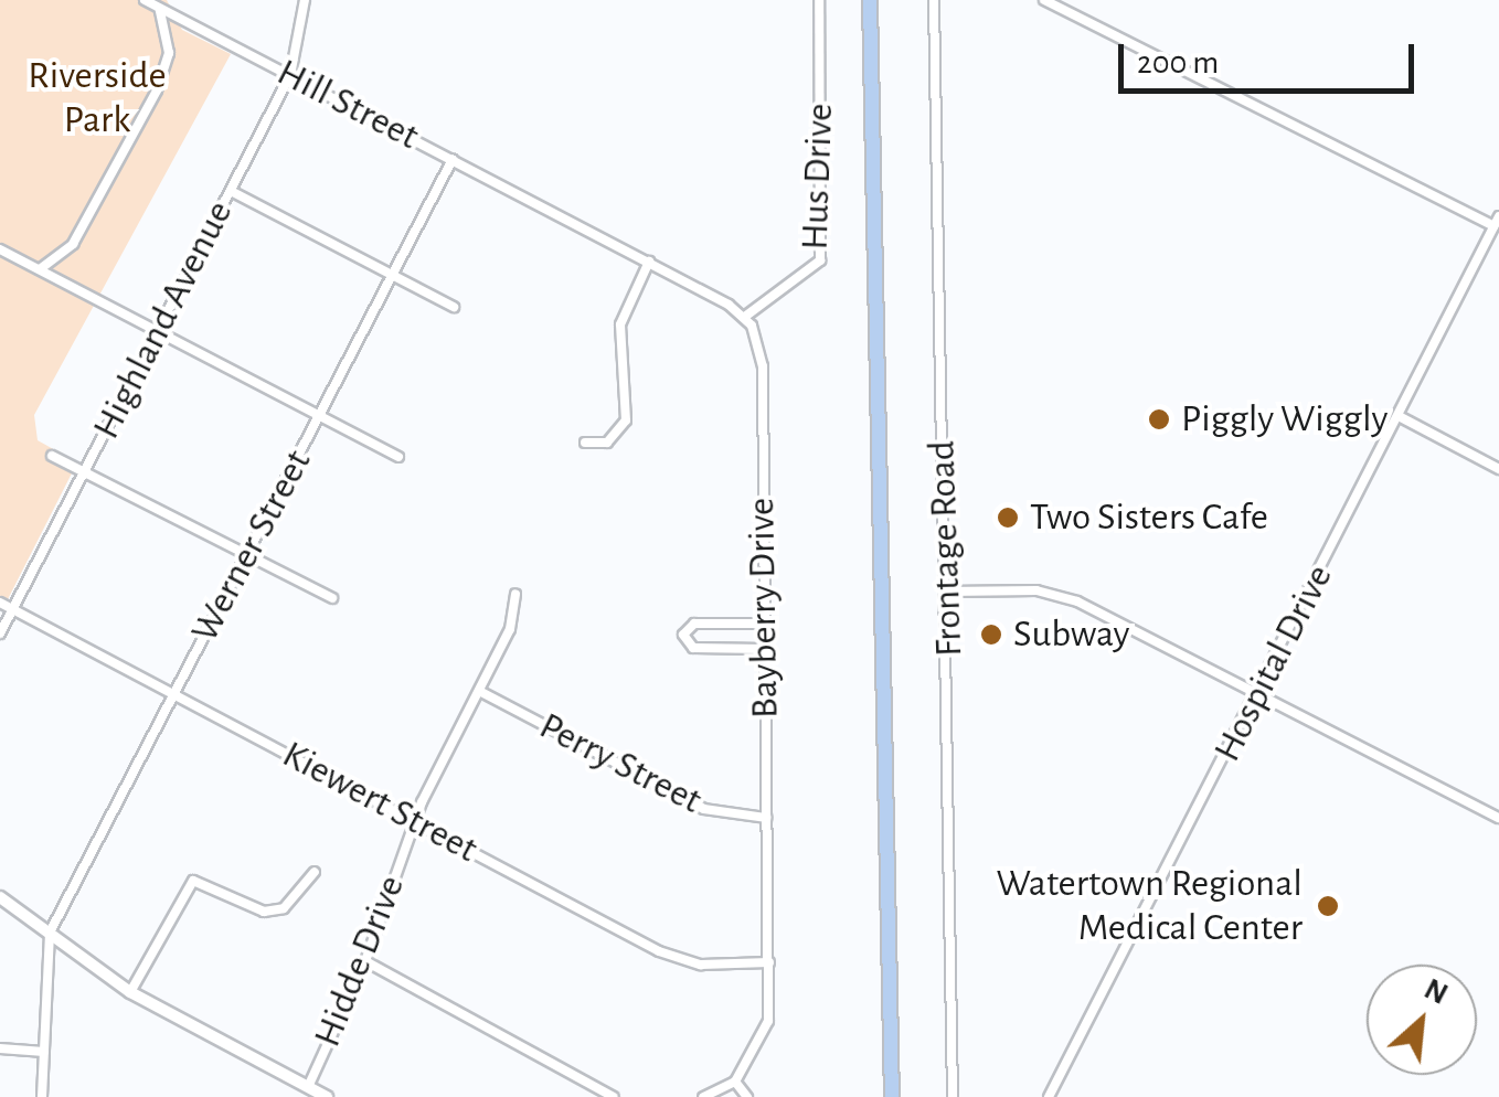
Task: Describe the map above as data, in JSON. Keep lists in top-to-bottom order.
{
  "streets": {
    "street": [
      "Hill Street",
      "Hus Drive",
      "Highland Avenue",
      "Werner Street",
      "Frontage Road",
      "Bayberry Drive",
      "Hospital Drive",
      "Perry Street",
      "Kiewert Street",
      "Hidde Drive"
    ]
  },
  "crossings": [
    ["Hill Street", "Highland Avenue"],
    ["Hill Street", "Werner Street"],
    ["Hus Drive", "Bayberry Drive"],
    ["Highland Avenue", "Kiewert Street"],
    ["Werner Street", "Kiewert Street"],
    ["Bayberry Drive", "Perry Street"],
    ["Bayberry Drive", "Kiewert Street"],
    ["Perry Street", "Hidde Drive"],
    ["Kiewert Street", "Hidde Drive"]
  ],
  "parks": ["Riverside Park"],
  "places": [
    "Piggly Wiggly",
    "Two Sisters Cafe",
    "Subway",
    "Watertown Regional Medical Center"
  ],
  "scale_bar": "200 m",
  "north": "top right"
}
